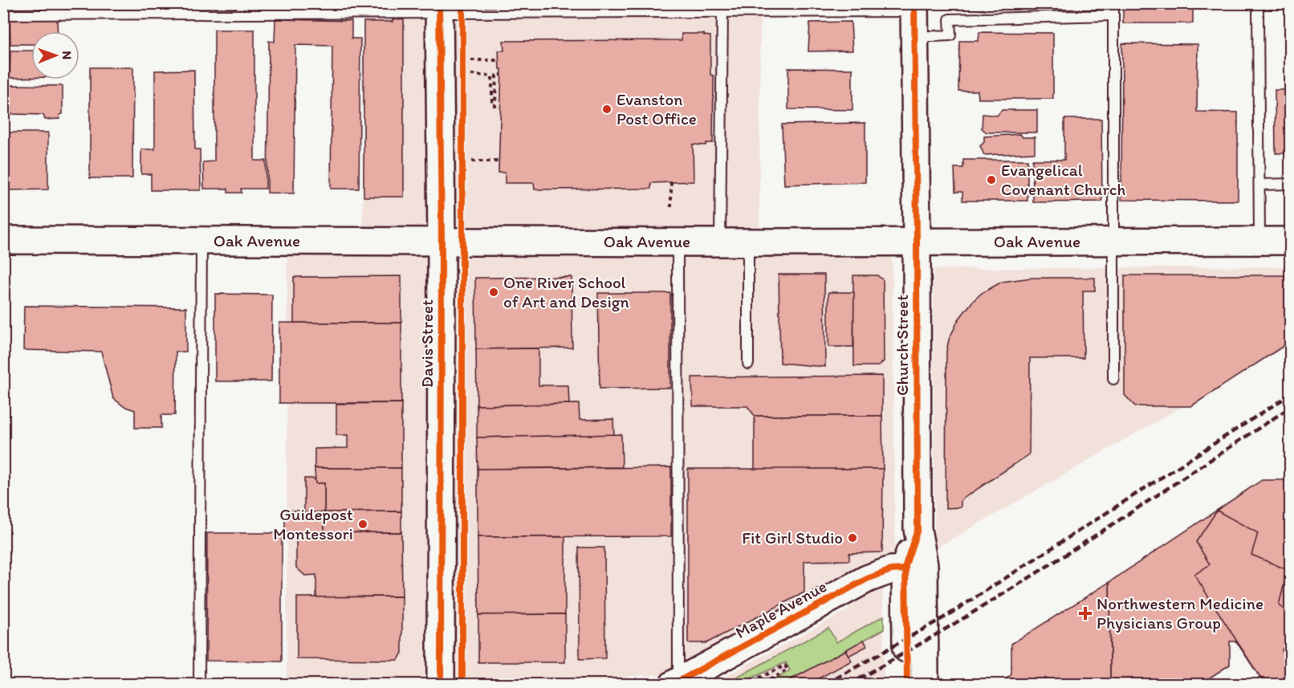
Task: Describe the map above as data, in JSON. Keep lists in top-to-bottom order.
{
  "streets": {
    "street": [
      "Oak Avenue",
      "Davis Street",
      "Church Street",
      "Maple Avenue"
    ]
  },
  "crossings": [
    ["Oak Avenue", "Davis Street"],
    ["Oak Avenue", "Church Street"],
    ["Church Street", "Maple Avenue"]
  ],
  "places": {
    "other": [
      "Evanston Post Office",
      "Evangelical Covenant Church",
      "One River School of Art and Design",
      "Guidepost Montessori",
      "Fit Girl Studio"
    ],
    "health": ["Northwestern Medicine Physicians Group"]
  },
  "north": "right"
}
